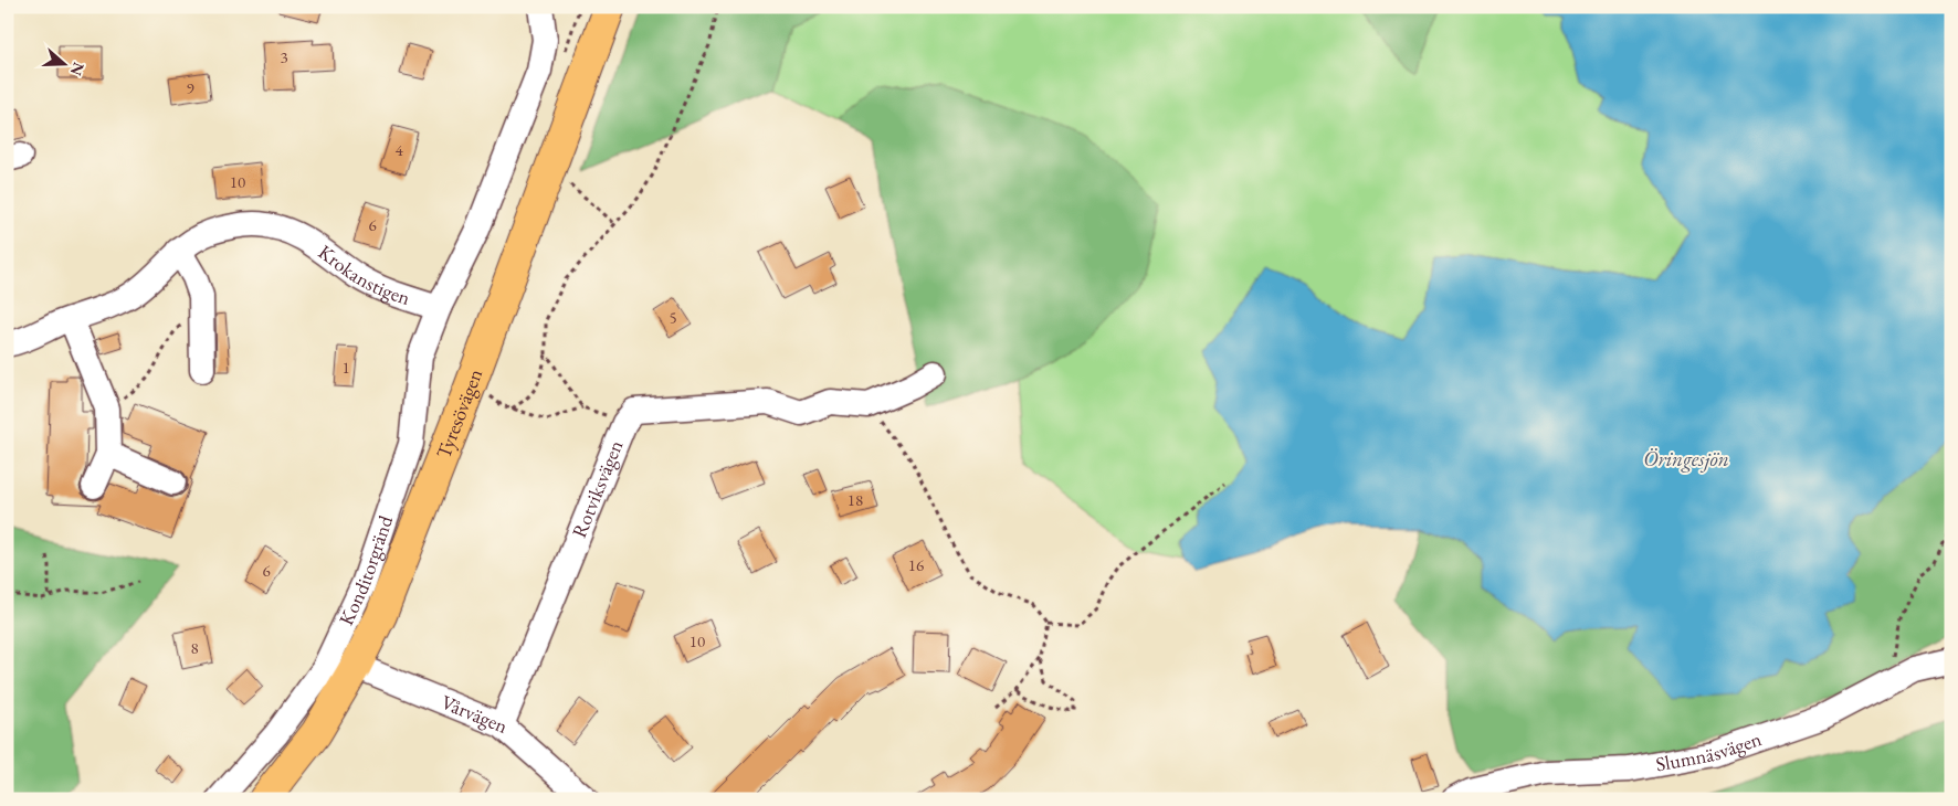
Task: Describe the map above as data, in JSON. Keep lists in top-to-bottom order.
{
  "streets": {
    "main road": ["Tyresövägen"],
    "street": [
      "Krokanstigen",
      "Rotviksvägen",
      "Konditorgränd",
      "Vårvägen",
      "Slumnäsvägen"
    ]
  },
  "crossings": [
    ["Krokanstigen", "Konditorgränd"],
    ["Tyresövägen", "Vårvägen"],
    ["Rotviksvägen", "Vårvägen"]
  ],
  "water": ["Öringesjön"],
  "house_numbers": [
    "3",
    "9",
    "4",
    "10",
    "6",
    "5",
    "1",
    "18",
    "16",
    "6",
    "10",
    "8"
  ],
  "north": "right"
}
